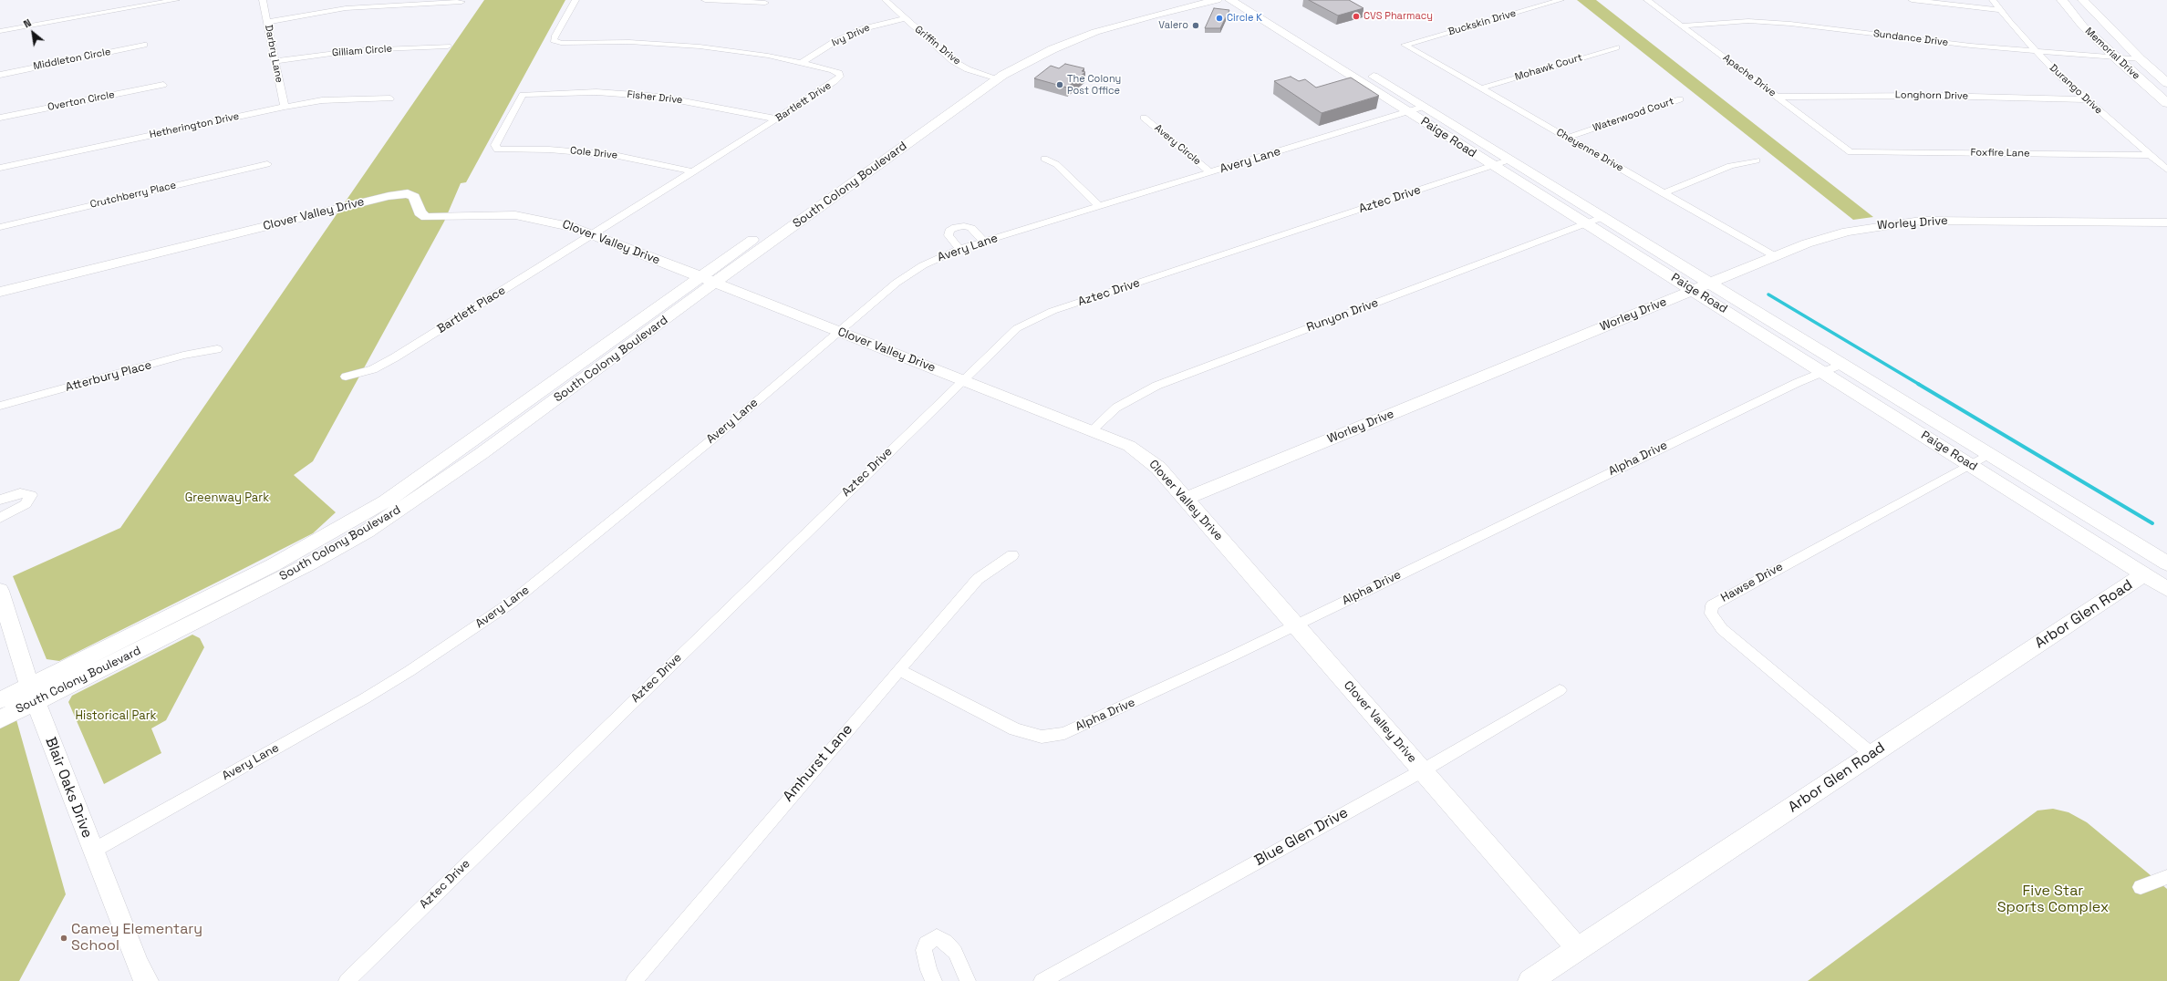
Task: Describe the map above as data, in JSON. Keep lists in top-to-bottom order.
{
  "streets": {
    "street": [
      "Buckskin Drive",
      "Ivy Drive",
      "Sundance Drive",
      "Griffin Drive",
      "Gilliam Circle",
      "Darbry Lane",
      "Memorial Drive",
      "Middleton Circle",
      "Mohawk Court",
      "Apache Drive",
      "Durango Drive",
      "Longhorn Drive",
      "Fisher Drive",
      "Overton Circle",
      "Bartlett Drive",
      "Waterwood Court",
      "Hetherington Drive",
      "Paige Road",
      "Avery Circle",
      "Cheyenne Drive",
      "Cole Drive",
      "Foxfire Lane",
      "Avery Lane",
      "South Colony Boulevard",
      "Crutchberry Place",
      "Aztec Drive",
      "Clover Valley Drive",
      "Worley Drive",
      "Bartlett Place",
      "Runyon Drive",
      "Atterbury Place",
      "Alpha Drive",
      "Hawse Drive",
      "Arbor Glen Road",
      "Amhurst Lane",
      "Blair Oaks Drive",
      "Blue Glen Drive"
    ]
  },
  "crossings": [
    ["Buckskin Drive", "Cheyenne Drive"],
    ["Ivy Drive", "Griffin Drive"],
    ["Ivy Drive", "Bartlett Drive"],
    ["Sundance Drive", "Memorial Drive"],
    ["Sundance Drive", "Apache Drive"],
    ["Sundance Drive", "Durango Drive"],
    ["Griffin Drive", "South Colony Boulevard"],
    ["Gilliam Circle", "Darbry Lane"],
    ["Darbry Lane", "Hetherington Drive"],
    ["Mohawk Court", "Cheyenne Drive"],
    ["Apache Drive", "Longhorn Drive"],
    ["Apache Drive", "Foxfire Lane"],
    ["Durango Drive", "Longhorn Drive"],
    ["Durango Drive", "Foxfire Lane"],
    ["Fisher Drive", "Bartlett Drive"],
    ["Fisher Drive", "Cole Drive"],
    ["Bartlett Drive", "Cole Drive"],
    ["Bartlett Drive", "Clover Valley Drive"],
    ["Bartlett Drive", "Bartlett Place"],
    ["Waterwood Court", "Cheyenne Drive"],
    ["Paige Road", "Avery Lane"],
    ["Paige Road", "Aztec Drive"],
    ["Paige Road", "Worley Drive"],
    ["Paige Road", "Runyon Drive"],
    ["Paige Road", "Alpha Drive"],
    ["Paige Road", "Hawse Drive"],
    ["Paige Road", "Arbor Glen Road"],
    ["Avery Circle", "Avery Lane"],
    ["Cheyenne Drive", "Worley Drive"],
    ["Avery Lane", "Clover Valley Drive"],
    ["Avery Lane", "Blair Oaks Drive"],
    ["South Colony Boulevard", "Clover Valley Drive"],
    ["South Colony Boulevard", "Blair Oaks Drive"],
    ["Aztec Drive", "Clover Valley Drive"],
    ["Clover Valley Drive", "Worley Drive"],
    ["Clover Valley Drive", "Bartlett Place"],
    ["Clover Valley Drive", "Runyon Drive"],
    ["Clover Valley Drive", "Alpha Drive"],
    ["Clover Valley Drive", "Arbor Glen Road"],
    ["Clover Valley Drive", "Blue Glen Drive"],
    ["Alpha Drive", "Amhurst Lane"],
    ["Hawse Drive", "Arbor Glen Road"]
  ],
  "parks": ["Greenway Park", "Historical Park", "Five Star Sports Complex"],
  "places": [
    "CVS Pharmacy",
    "Circle K",
    "Valero",
    "The Colony Post Office",
    "Camey Elementary School"
  ],
  "north": "top left"
}
